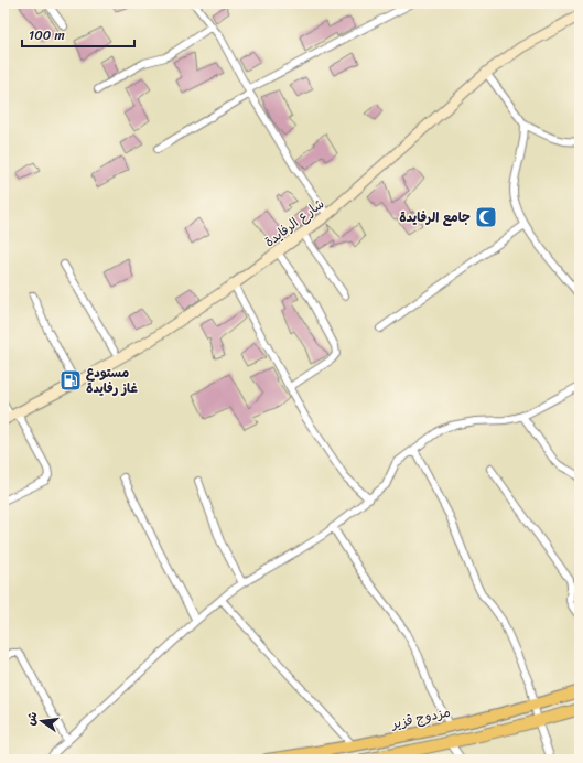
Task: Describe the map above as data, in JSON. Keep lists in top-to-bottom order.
{
  "streets": {
    "main road": ["مزدوج قزير"],
    "street": ["شارع الرفايدة"]
  },
  "places": {
    "mosque": ["جامع الرفايدة"],
    "fuel station": ["مستودع غاز رفايدة"]
  },
  "scale_bar": "100 m",
  "north": "left"
}
